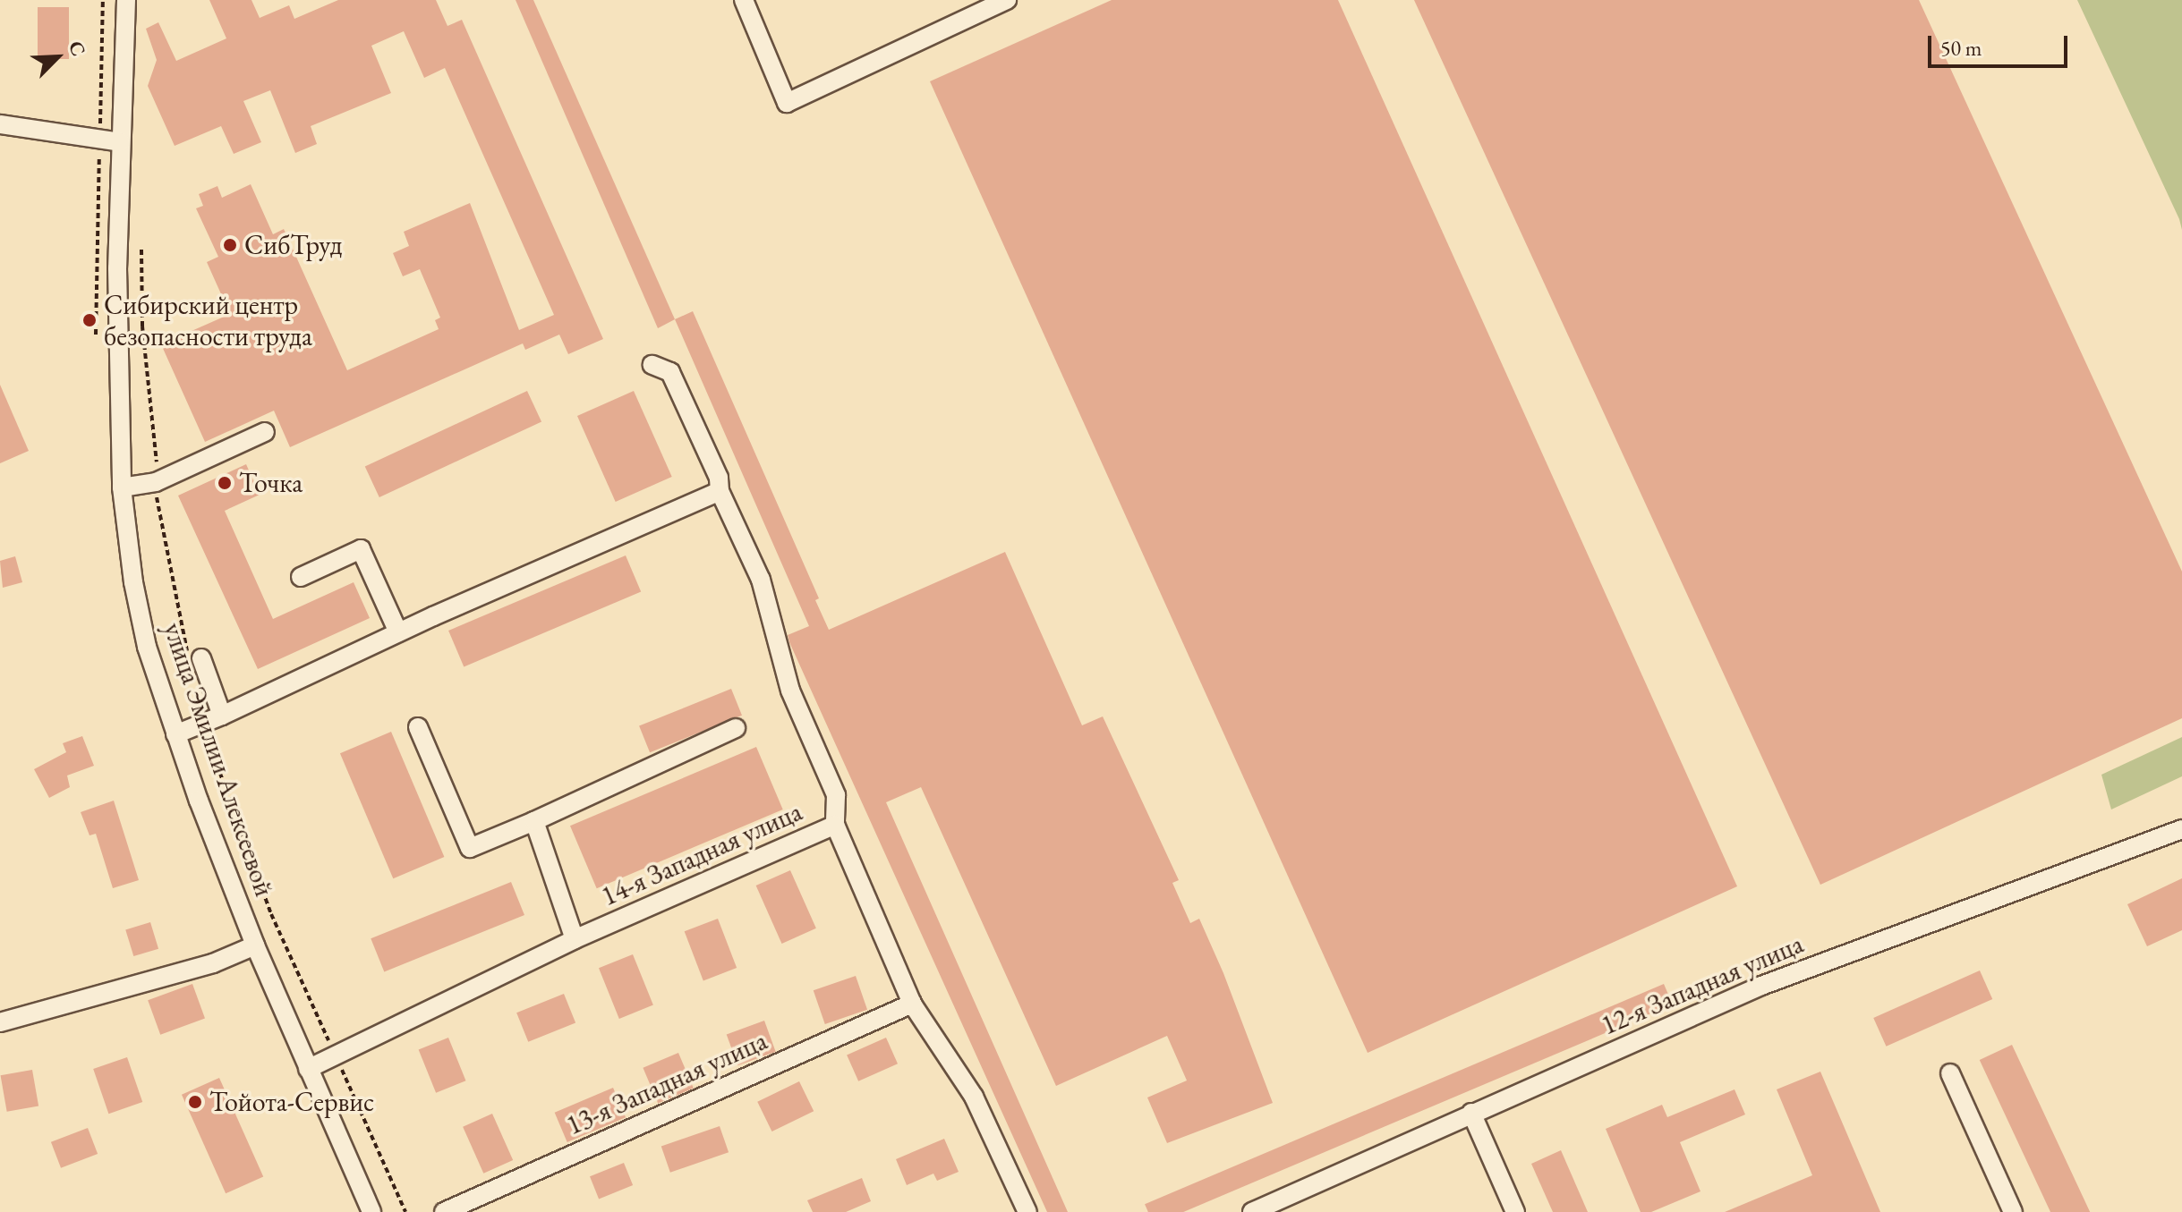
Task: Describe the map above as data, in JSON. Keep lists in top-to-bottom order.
{
  "streets": {
    "street": [
      "улица Эмилии Алексеевой",
      "14-я Западная улица",
      "12-я Западная улица",
      "13-я Западная улица"
    ]
  },
  "crossings": [
    ["улица Эмилии Алексеевой", "14-я Западная улица"]
  ],
  "places": [
    "СибТруд",
    "Сибирский центр безопасности труда",
    "Точка",
    "Тойота-Сервис"
  ],
  "scale_bar": "50 m",
  "north": "top right"
}
